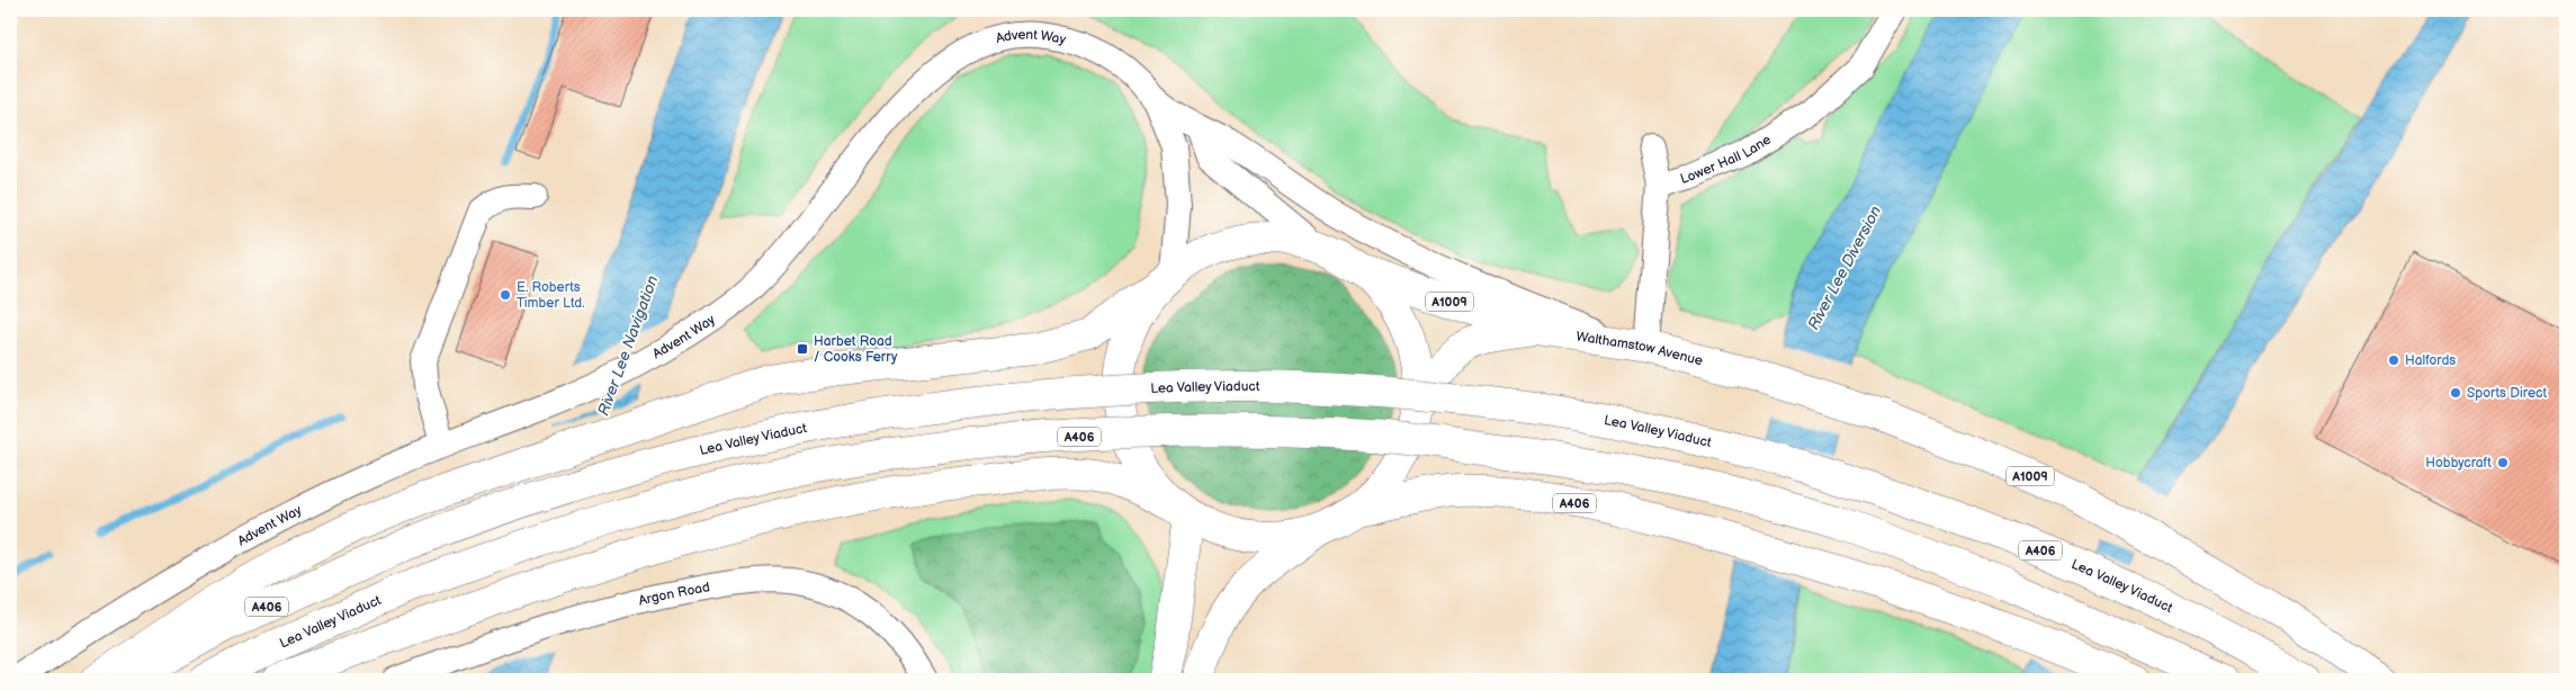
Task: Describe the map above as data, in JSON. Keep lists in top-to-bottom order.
{
  "streets": {
    "main road": [
      "A1009",
      "Walthamstow Avenue",
      "Lea Valley Viaduct",
      "A406"
    ],
    "street": ["Advent Way", "Lower Hall Lane", "Argon Road"]
  },
  "crossings": [
    ["A1009", "Walthamstow Avenue"]
  ],
  "water": ["River Lee Diversion", "River Lee Navigation"],
  "places": {
    "other": [
      "E. Roberts Timber Ltd.",
      "Halfords",
      "Sports Direct",
      "Hobbycraft"
    ],
    "transit": ["Harbet Road / Cooks Ferry"]
  }
}
